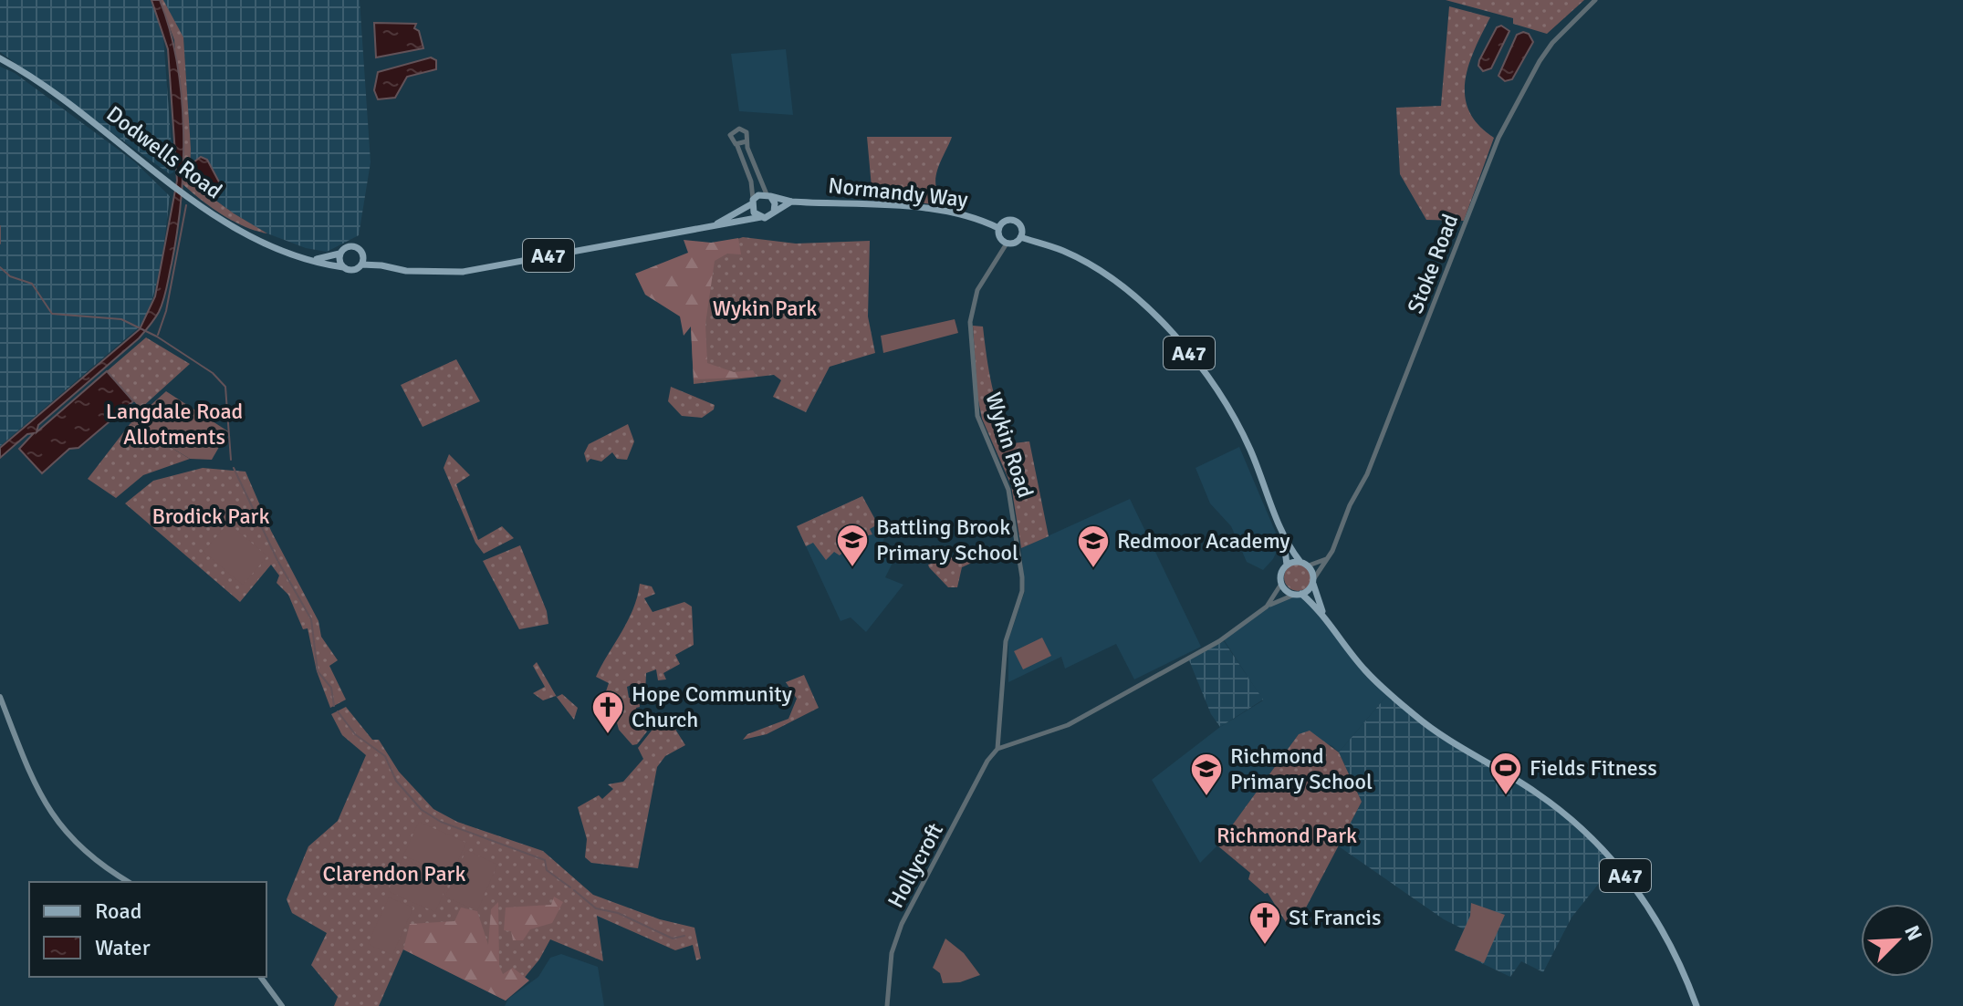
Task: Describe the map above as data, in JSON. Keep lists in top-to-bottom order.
{
  "streets": {
    "main road": ["Dodwells Road", "Normandy Way", "A47"],
    "street": ["Stoke Road", "Wykin Road", "Hollycroft"]
  },
  "crossings": [
    ["Dodwells Road", "A47"],
    ["Normandy Way", "A47"],
    ["Normandy Way", "Wykin Road"],
    ["A47", "Stoke Road"],
    ["A47", "Wykin Road"],
    ["Wykin Road", "Hollycroft"]
  ],
  "parks": [
    "Wykin Park",
    "Langdale Road Allotments",
    "Brodick Park",
    "Richmond Park",
    "Clarendon Park"
  ],
  "places": {
    "school or university": ["Battling Brook Primary School", "Redmoor Academy", "Richmond Primary School"],
    "church": ["Hope Community Church", "St Francis"],
    "sports": ["Fields Fitness"]
  },
  "legend": ["Road", "Water"],
  "north": "top right"
}
